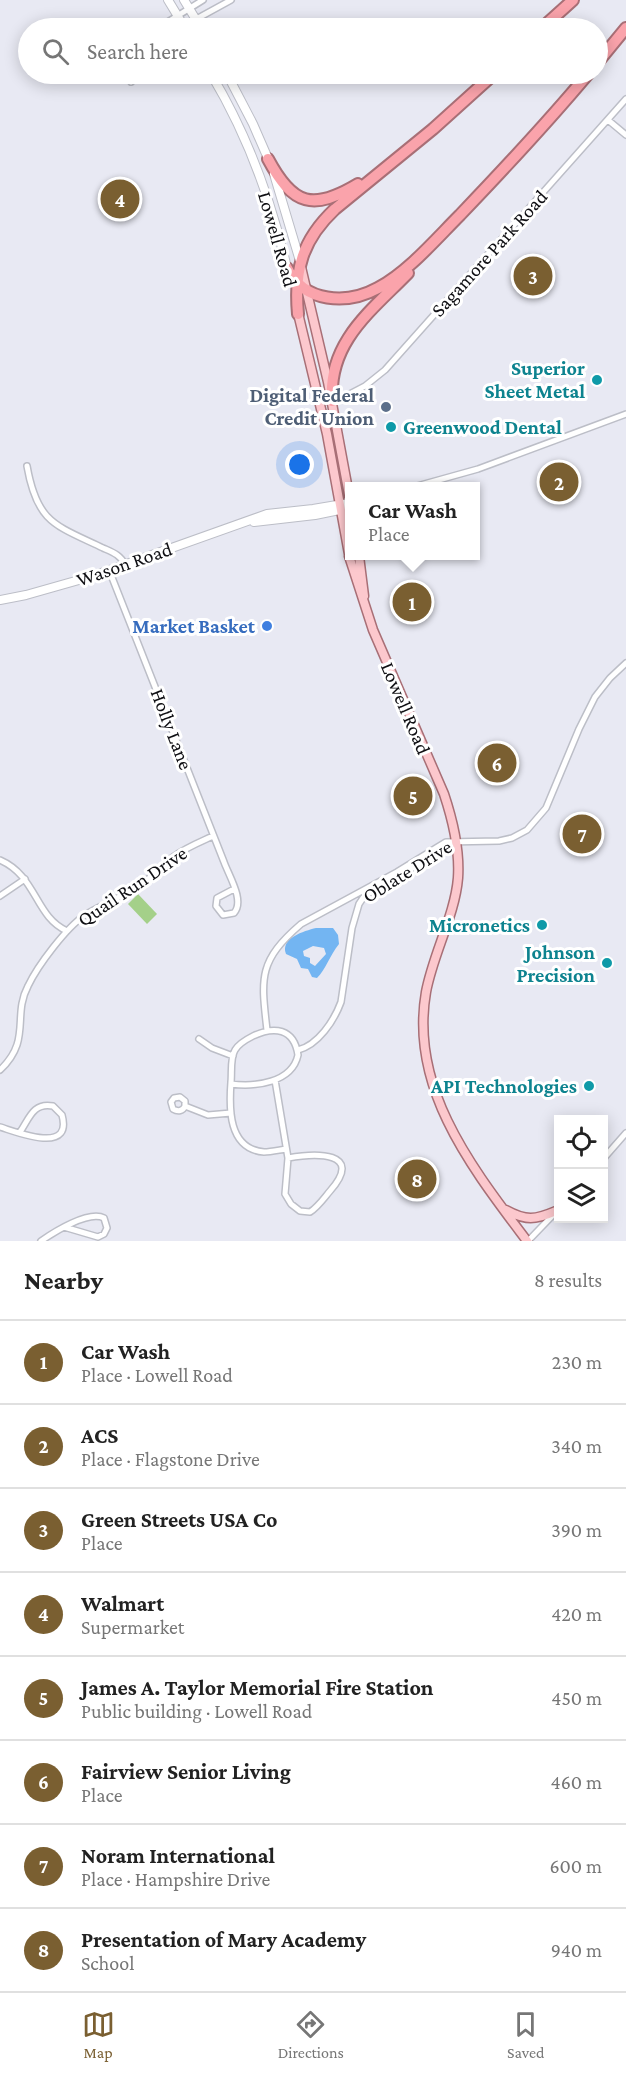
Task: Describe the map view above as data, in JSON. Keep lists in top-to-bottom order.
{
  "streets": {
    "main road": ["Lowell Road", "Wason Road"],
    "street": [
      "Sagamore Park Road",
      "Holly Lane",
      "Oblate Drive",
      "Quail Run Drive"
    ]
  },
  "crossings": [
    ["Lowell Road", "Wason Road"],
    ["Lowell Road", "Oblate Drive"],
    ["Wason Road", "Holly Lane"],
    ["Holly Lane", "Quail Run Drive"]
  ],
  "places": [
    "Superior Sheet Metal",
    "Digital Federal Credit Union",
    "Greenwood Dental",
    "Market Basket",
    "Micronetics",
    "Johnson Precision",
    "API Technologies"
  ],
  "page": {
    "search": "Search here",
    "pins": [
      "4",
      "3",
      "2",
      "1",
      "6",
      "5",
      "7",
      "8"
    ],
    "popup": ["Car Wash", "Place"],
    "heading": ["Nearby", "8 results"],
    "list": [
      {
        "mark": "1",
        "name": "Car Wash",
        "note": "Place · Lowell Road",
        "value": "230 m"
      },
      {
        "mark": "2",
        "name": "ACS",
        "note": "Place · Flagstone Drive",
        "value": "340 m"
      },
      {
        "mark": "3",
        "name": "Green Streets USA Co",
        "note": "Place",
        "value": "390 m"
      },
      {
        "mark": "4",
        "name": "Walmart",
        "note": "Supermarket",
        "value": "420 m"
      },
      {
        "mark": "5",
        "name": "James A. Taylor Memorial Fire Station",
        "note": "Public building · Lowell Road",
        "value": "450 m"
      },
      {
        "mark": "6",
        "name": "Fairview Senior Living",
        "note": "Place",
        "value": "460 m"
      },
      {
        "mark": "7",
        "name": "Noram International",
        "note": "Place · Hampshire Drive",
        "value": "600 m"
      },
      {
        "mark": "8",
        "name": "Presentation of Mary Academy",
        "note": "School",
        "value": "940 m"
      }
    ],
    "nav": ["Map", "Directions", "Saved"]
  }
}
